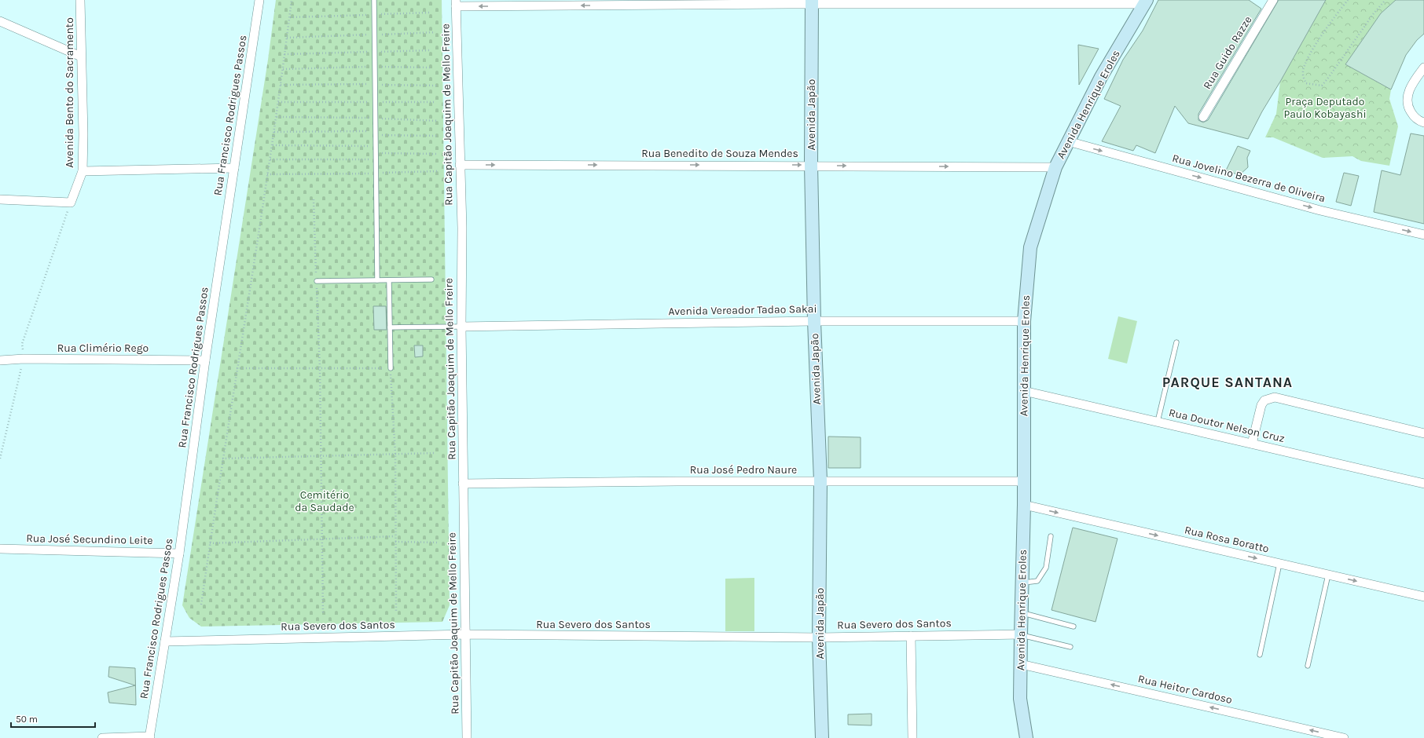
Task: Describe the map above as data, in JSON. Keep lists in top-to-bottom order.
{
  "streets": {
    "main road": ["Avenida Henrique Eroles", "Avenida Japão"],
    "street": [
      "Rua Guido Razze",
      "Avenida Bento do Sacramento",
      "Rua Capitão Joaquim de Mello Freire",
      "Rua Francisco Rodrigues Passos",
      "Rua Benedito de Souza Mendes",
      "Rua Jovelino Bezerra de Oliveira",
      "Avenida Vereador Tadao Sakai",
      "Rua Climério Rego",
      "Rua Doutor Nelson Cruz",
      "Rua José Pedro Naure",
      "Rua José Secundino Leite",
      "Rua Rosa Boratto",
      "Rua Severo dos Santos",
      "Rua Heitor Cardoso"
    ]
  },
  "crossings": [
    ["Avenida Henrique Eroles", "Rua Benedito de Souza Mendes"],
    ["Avenida Henrique Eroles", "Rua Jovelino Bezerra de Oliveira"],
    ["Avenida Henrique Eroles", "Avenida Vereador Tadao Sakai"],
    ["Avenida Henrique Eroles", "Rua Doutor Nelson Cruz"],
    ["Avenida Henrique Eroles", "Rua José Pedro Naure"],
    ["Avenida Henrique Eroles", "Rua Rosa Boratto"],
    ["Avenida Henrique Eroles", "Rua Severo dos Santos"],
    ["Avenida Henrique Eroles", "Rua Heitor Cardoso"],
    ["Rua Capitão Joaquim de Mello Freire", "Rua Benedito de Souza Mendes"],
    ["Rua Capitão Joaquim de Mello Freire", "Avenida Vereador Tadao Sakai"],
    ["Rua Capitão Joaquim de Mello Freire", "Rua José Pedro Naure"],
    ["Rua Capitão Joaquim de Mello Freire", "Rua Severo dos Santos"],
    ["Avenida Japão", "Rua Benedito de Souza Mendes"],
    ["Avenida Japão", "Avenida Vereador Tadao Sakai"],
    ["Avenida Japão", "Rua José Pedro Naure"],
    ["Avenida Japão", "Rua Severo dos Santos"],
    ["Rua Francisco Rodrigues Passos", "Rua Climério Rego"],
    ["Rua Francisco Rodrigues Passos", "Rua José Secundino Leite"],
    ["Rua Francisco Rodrigues Passos", "Rua Severo dos Santos"]
  ],
  "one_way": [
    "Rua Benedito de Souza Mendes",
    "Rua Jovelino Bezerra de Oliveira",
    "Rua Rosa Boratto",
    "Rua Heitor Cardoso"
  ],
  "districts": ["PARQUE SANTANA"],
  "parks": ["Praça Deputado Paulo Kobayashi", "Cemitério da Saudade"],
  "scale_bar": "50 m"
}
